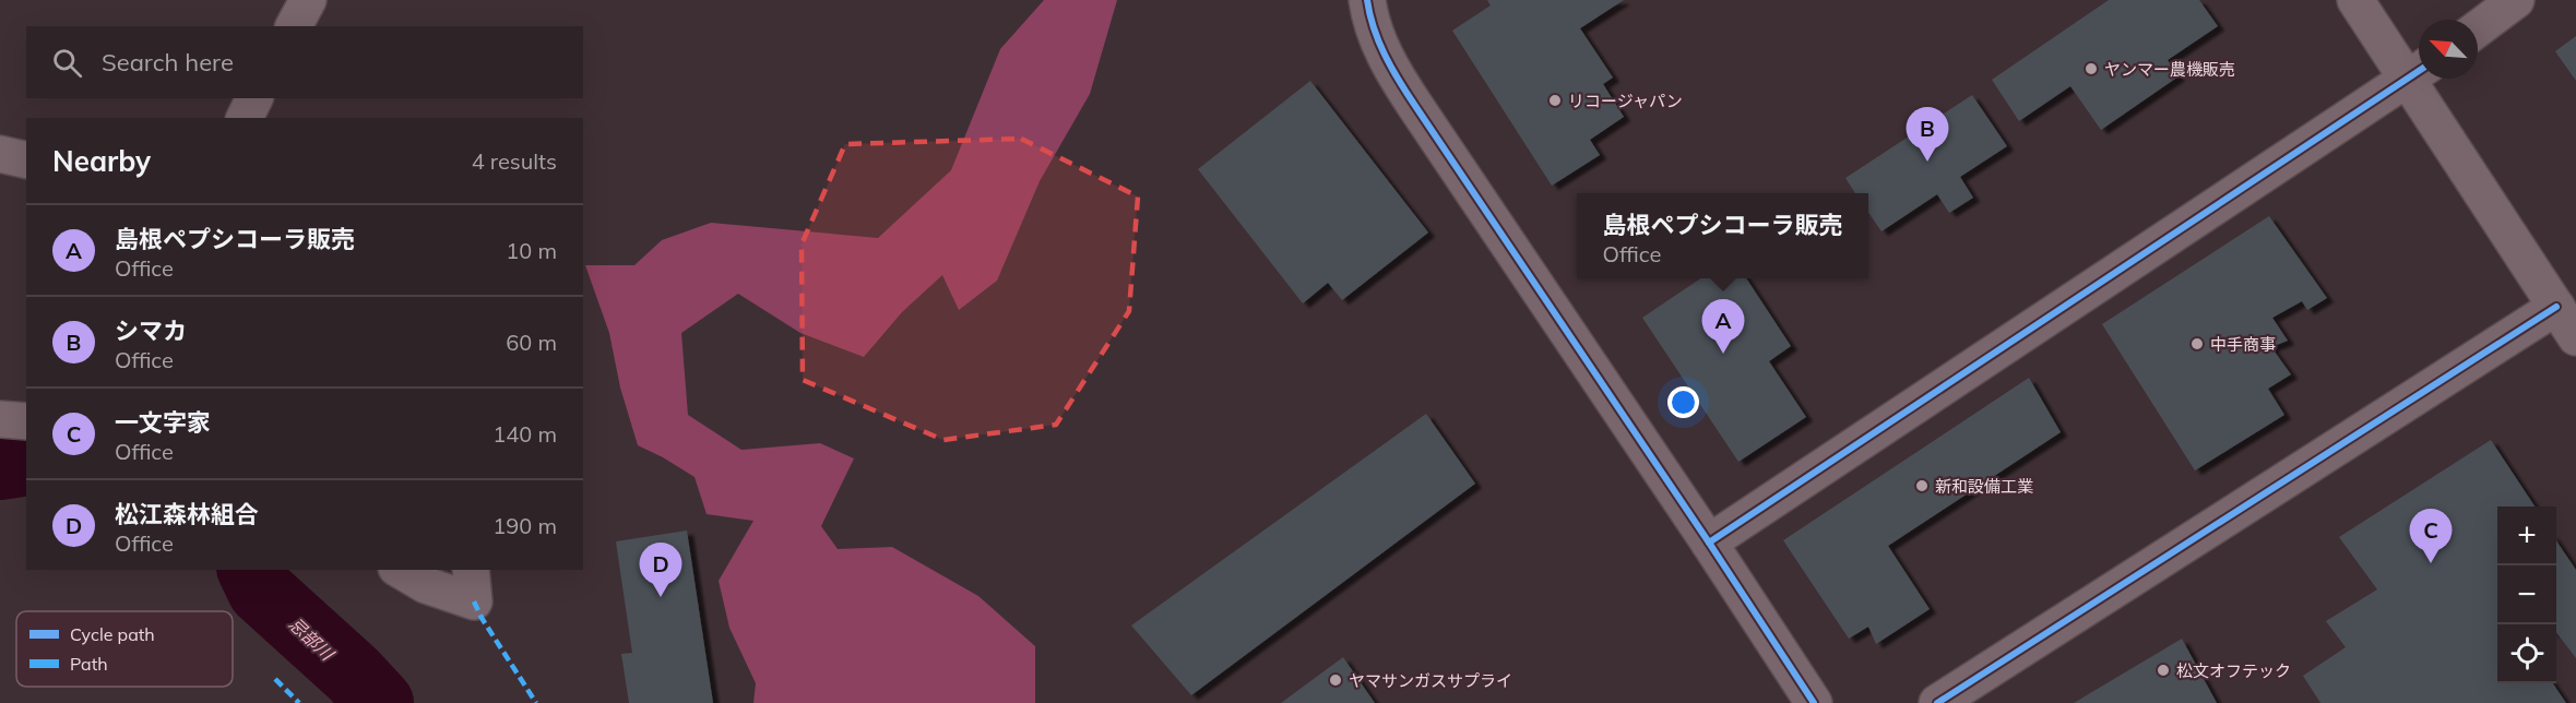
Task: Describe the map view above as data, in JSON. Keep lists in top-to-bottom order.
{
  "water": ["忌部川"],
  "places": [
    "ヤンマー農機販売",
    "リコージャパン",
    "中手商事",
    "新和設備工業",
    "松文オフテック",
    "ヤマサンガスサプライ"
  ],
  "legend": ["Cycle path", "Path"],
  "north": "top left",
  "page": {
    "search": "Search here",
    "pins": [
      "B",
      "A",
      "C",
      "D"
    ],
    "heading": ["Nearby", "4 results"],
    "popup": ["島根ペプシコーラ販売", "Office"],
    "list": [
      {
        "mark": "A",
        "name": "島根ペプシコーラ販売",
        "note": "Office",
        "value": "10 m"
      },
      {
        "mark": "B",
        "name": "シマカ",
        "note": "Office",
        "value": "60 m"
      },
      {
        "mark": "C",
        "name": "一文字家",
        "note": "Office",
        "value": "140 m"
      },
      {
        "mark": "D",
        "name": "松江森林組合",
        "note": "Office",
        "value": "190 m"
      }
    ],
    "map_buttons": ["+", "−"]
  }
}
